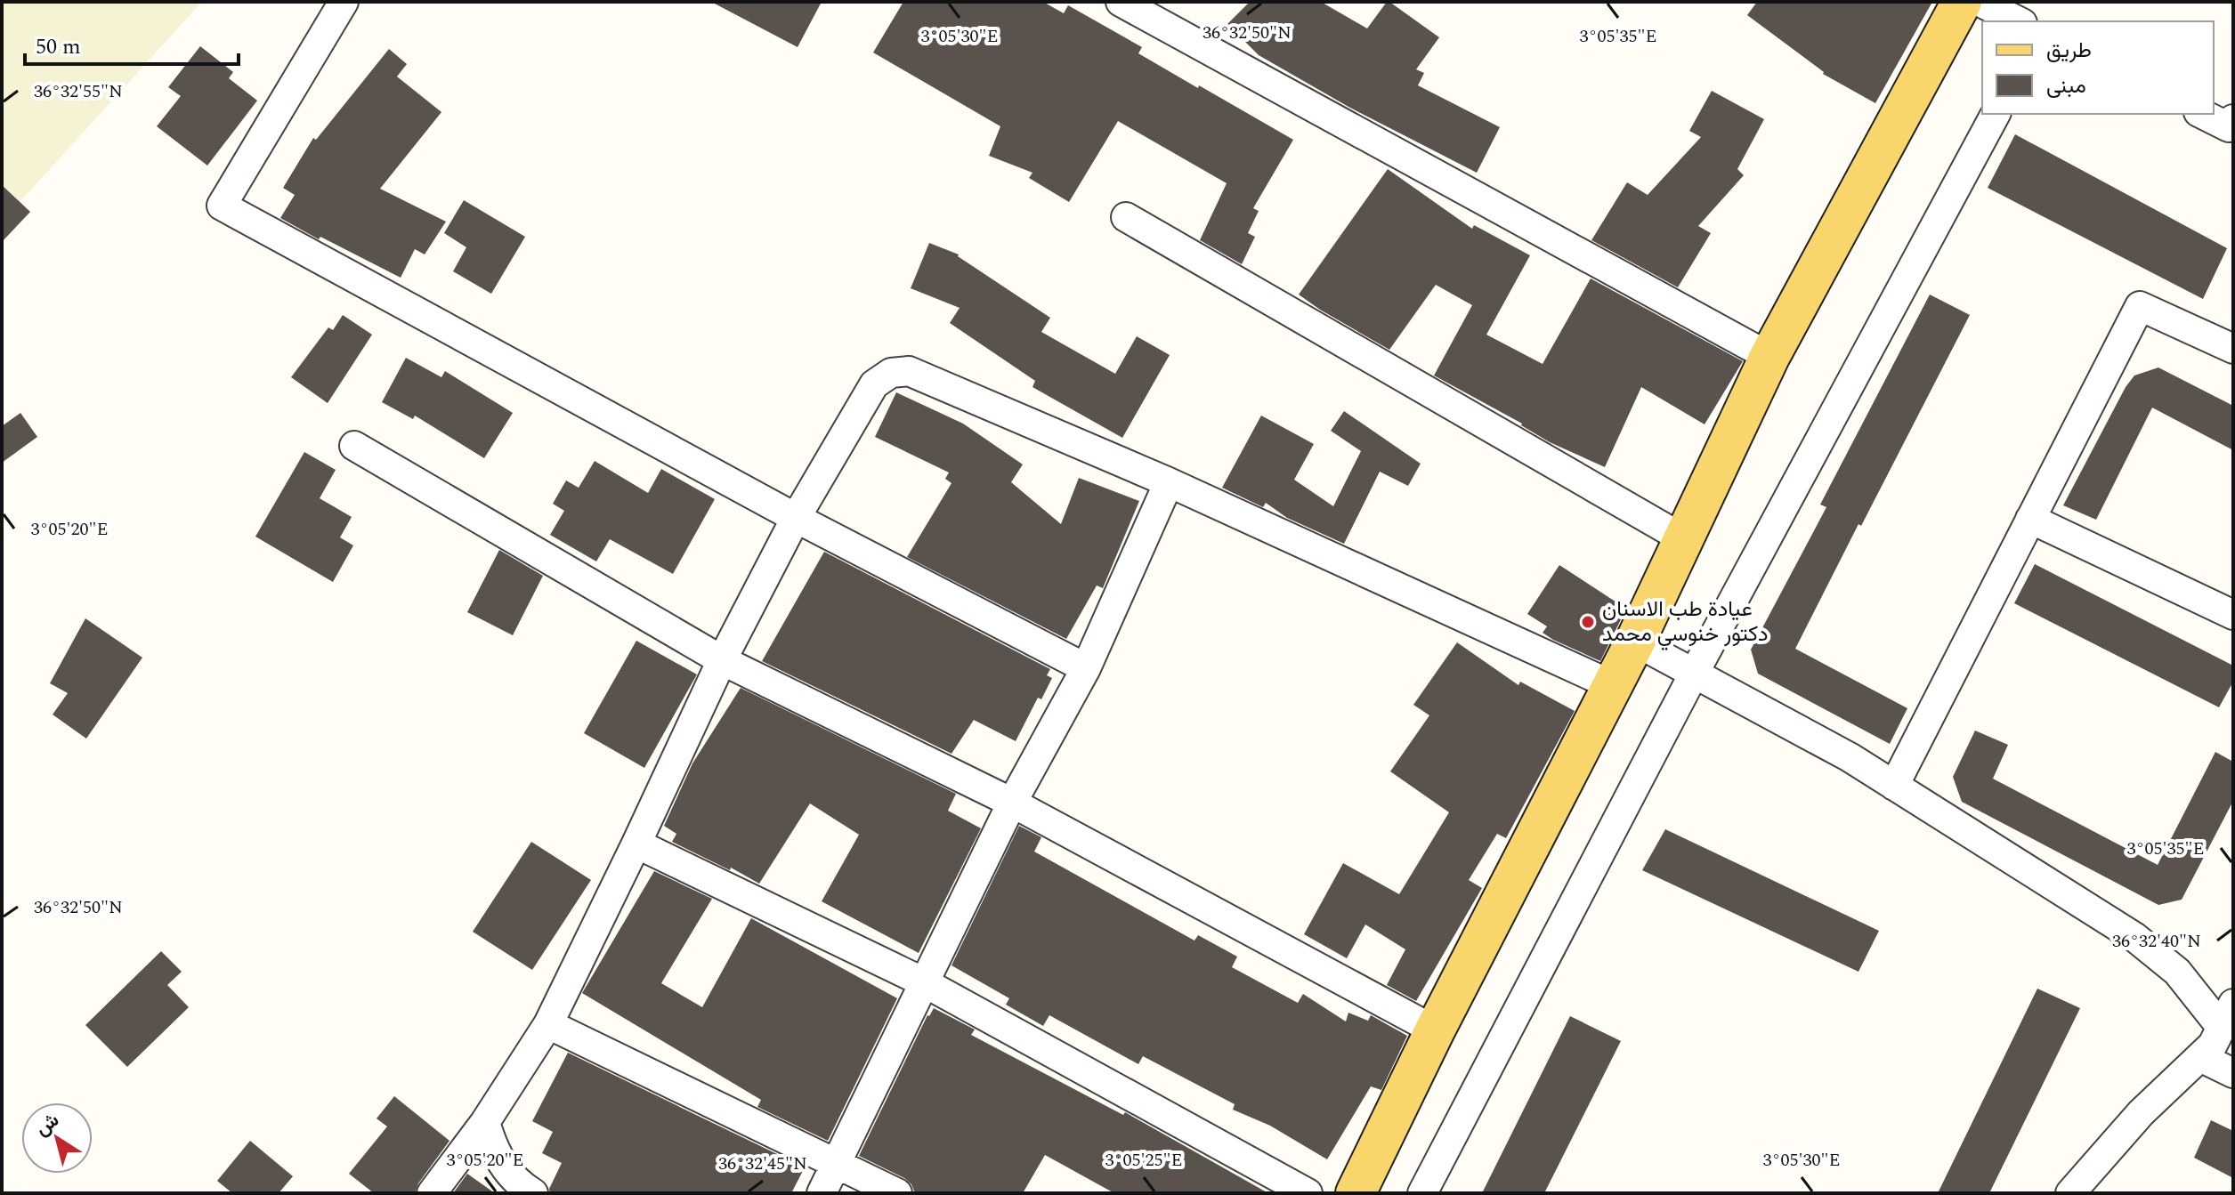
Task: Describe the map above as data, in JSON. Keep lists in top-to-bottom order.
{
  "places": ["عيادة طب الاسنان دكتور خنوسي محمد"],
  "legend": ["طريق", "مبنى"],
  "scale_bar": "50 m",
  "north": "top left",
  "coordinates": [
    "36°32'50\"N",
    "3°05'30\"E",
    "3°05'35\"E",
    "36°32'55\"N",
    "3°05'20\"E",
    "36°32'40\"N",
    "3°05'25\"E",
    "36°32'45\"N"
  ]
}
